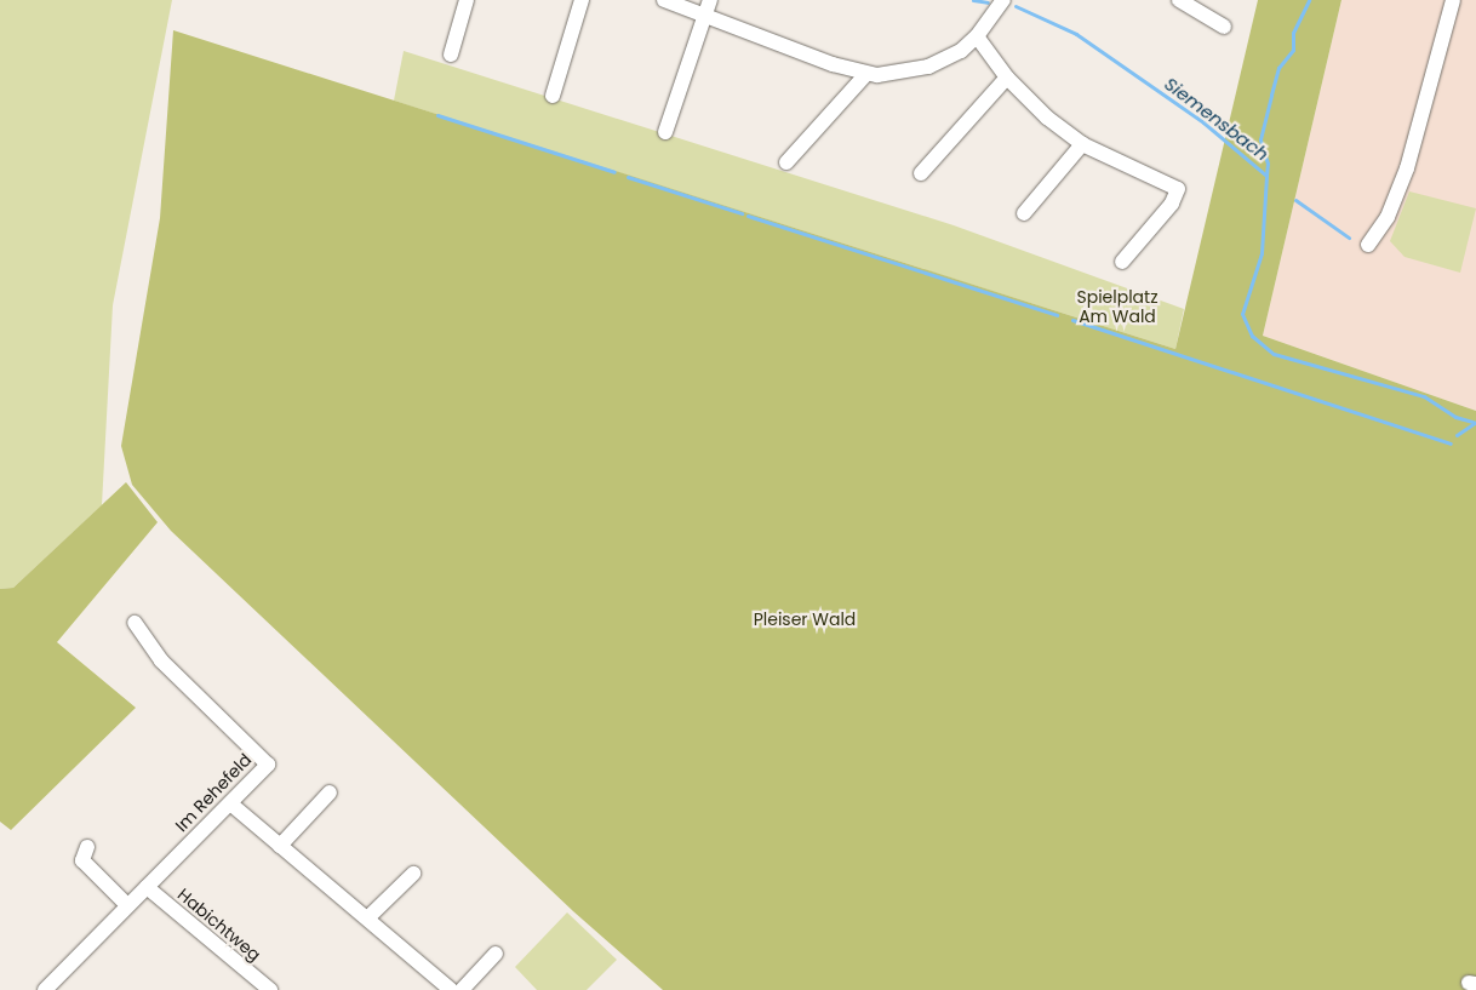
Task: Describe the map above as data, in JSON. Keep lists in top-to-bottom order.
{
  "streets": {
    "street": ["Im Rehefeld", "Habichtweg"]
  },
  "crossings": [
    ["Im Rehefeld", "Habichtweg"]
  ],
  "water": ["Siemensbach"],
  "parks": ["Spielplatz Am Wald", "Pleiser Wald"]
}
